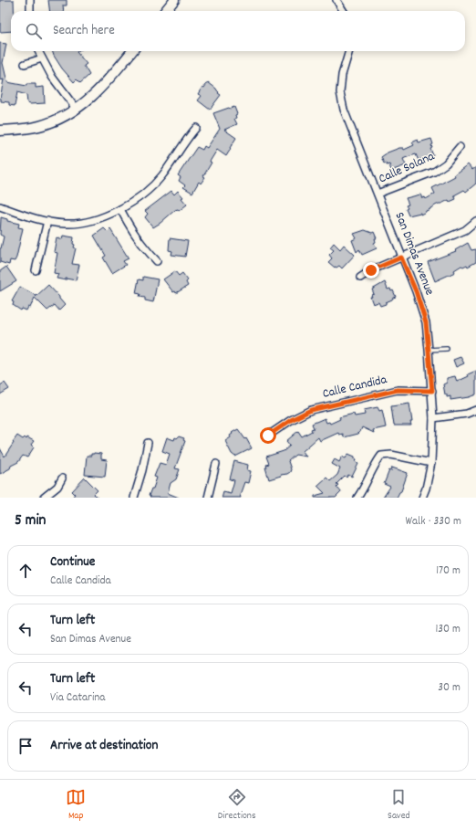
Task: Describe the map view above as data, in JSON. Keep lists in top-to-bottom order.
{
  "streets": {
    "street": ["Calle Solana", "San Dimas Avenue", "Calle Candida"]
  },
  "crossings": [
    ["Calle Solana", "San Dimas Avenue"],
    ["San Dimas Avenue", "Calle Candida"]
  ],
  "page": {
    "search": "Search here",
    "heading": ["5 min", "Walk · 330 m"],
    "list": [
      ["Continue", "Calle Candida", "170 m"],
      ["Turn left", "San Dimas Avenue", "130 m"],
      ["Turn left", "Via Catarina", "30 m"],
      "Arrive at destination"
    ],
    "nav": ["Map", "Directions", "Saved"]
  }
}
